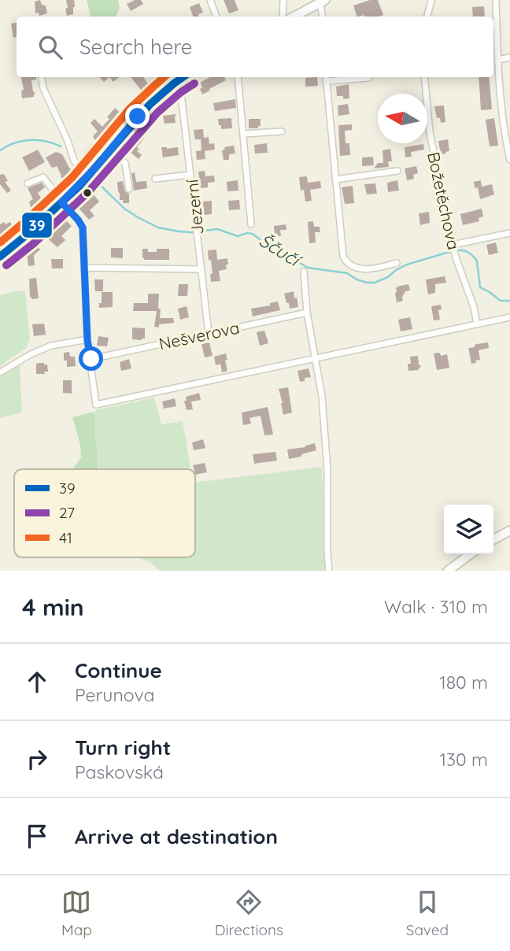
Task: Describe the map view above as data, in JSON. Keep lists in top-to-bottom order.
{
  "streets": {
    "street": ["Božetěchova", "Jezerní", "Nešverova"]
  },
  "crossings": [
    ["Jezerní", "Nešverova"]
  ],
  "water": ["Ščučí"],
  "lines": ["transit line 39", "transit line 41", "transit line 27"],
  "legend": ["39", "27", "41"],
  "north": "left",
  "page": {
    "search": "Search here",
    "heading": ["4 min", "Walk · 310 m"],
    "list": [
      ["Continue", "Perunova", "180 m"],
      ["Turn right", "Paskovská", "130 m"],
      "Arrive at destination"
    ],
    "nav": ["Map", "Directions", "Saved"]
  }
}
